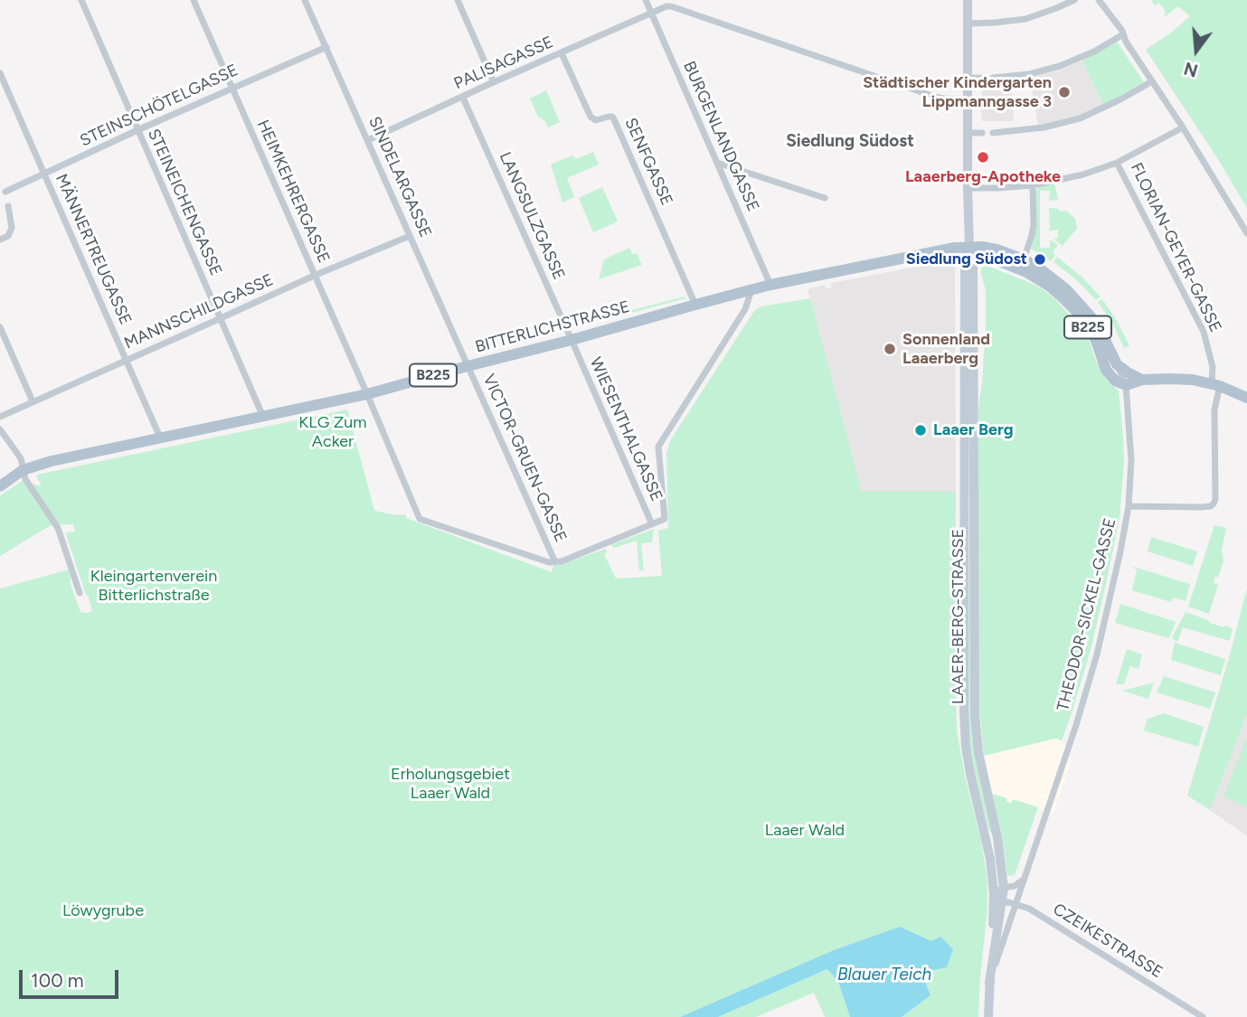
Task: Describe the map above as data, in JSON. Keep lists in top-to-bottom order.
{
  "streets": {
    "main road": ["BITTERLICHSTRASSE", "B225", "LAAER-BERG-STRASSE"],
    "street": [
      "PALISAGASSE",
      "STEINSCHÖTELGASSE",
      "BURGENLANDGASSE",
      "SENFGASSE",
      "SINDELARGASSE",
      "HEIMKEHRERGASSE",
      "STEINEICHENGASSE",
      "LANGSULZGASSE",
      "FLORIAN-GEYER-GASSE",
      "MÄNNERTREUGASSE",
      "MANNSCHILDGASSE",
      "WIESENTHALGASSE",
      "VICTOR-GRUEN-GASSE",
      "THEODOR-SICKEL-GASSE",
      "CZEIKESTRASSE"
    ]
  },
  "crossings": [
    ["PALISAGASSE", "BURGENLANDGASSE"],
    ["PALISAGASSE", "SENFGASSE"],
    ["PALISAGASSE", "SINDELARGASSE"],
    ["PALISAGASSE", "LANGSULZGASSE"],
    ["PALISAGASSE", "LAAER-BERG-STRASSE"],
    ["STEINSCHÖTELGASSE", "SINDELARGASSE"],
    ["STEINSCHÖTELGASSE", "HEIMKEHRERGASSE"],
    ["STEINSCHÖTELGASSE", "STEINEICHENGASSE"],
    ["STEINSCHÖTELGASSE", "MÄNNERTREUGASSE"],
    ["BURGENLANDGASSE", "BITTERLICHSTRASSE"],
    ["SENFGASSE", "BITTERLICHSTRASSE"],
    ["SINDELARGASSE", "MANNSCHILDGASSE"],
    ["SINDELARGASSE", "BITTERLICHSTRASSE"],
    ["SINDELARGASSE", "VICTOR-GRUEN-GASSE"],
    ["HEIMKEHRERGASSE", "MANNSCHILDGASSE"],
    ["HEIMKEHRERGASSE", "BITTERLICHSTRASSE"],
    ["HEIMKEHRERGASSE", "VICTOR-GRUEN-GASSE"],
    ["STEINEICHENGASSE", "MANNSCHILDGASSE"],
    ["STEINEICHENGASSE", "BITTERLICHSTRASSE"],
    ["LANGSULZGASSE", "BITTERLICHSTRASSE"],
    ["LANGSULZGASSE", "WIESENTHALGASSE"],
    ["FLORIAN-GEYER-GASSE", "THEODOR-SICKEL-GASSE"],
    ["MÄNNERTREUGASSE", "MANNSCHILDGASSE"],
    ["MÄNNERTREUGASSE", "BITTERLICHSTRASSE"],
    ["BITTERLICHSTRASSE", "B225"],
    ["BITTERLICHSTRASSE", "WIESENTHALGASSE"],
    ["BITTERLICHSTRASSE", "VICTOR-GRUEN-GASSE"],
    ["BITTERLICHSTRASSE", "LAAER-BERG-STRASSE"],
    ["B225", "THEODOR-SICKEL-GASSE"],
    ["B225", "LAAER-BERG-STRASSE"],
    ["THEODOR-SICKEL-GASSE", "LAAER-BERG-STRASSE"],
    ["THEODOR-SICKEL-GASSE", "CZEIKESTRASSE"],
    ["LAAER-BERG-STRASSE", "CZEIKESTRASSE"]
  ],
  "districts": ["Siedlung Südost"],
  "water": ["Blauer Teich"],
  "parks": [
    "KLG Zum Acker",
    "Kleingartenverein Bitterlichstraße",
    "Erholungsgebiet Laaer Wald",
    "Laaer Wald",
    "Löwygrube"
  ],
  "places": [
    "Städtischer Kindergarten Lippmanngasse 3",
    "Laaerberg-Apotheke",
    "Siedlung Südost",
    "Sonnenland Laaerberg",
    "Laaer Berg"
  ],
  "scale_bar": "100 m",
  "north": "bottom"
}
